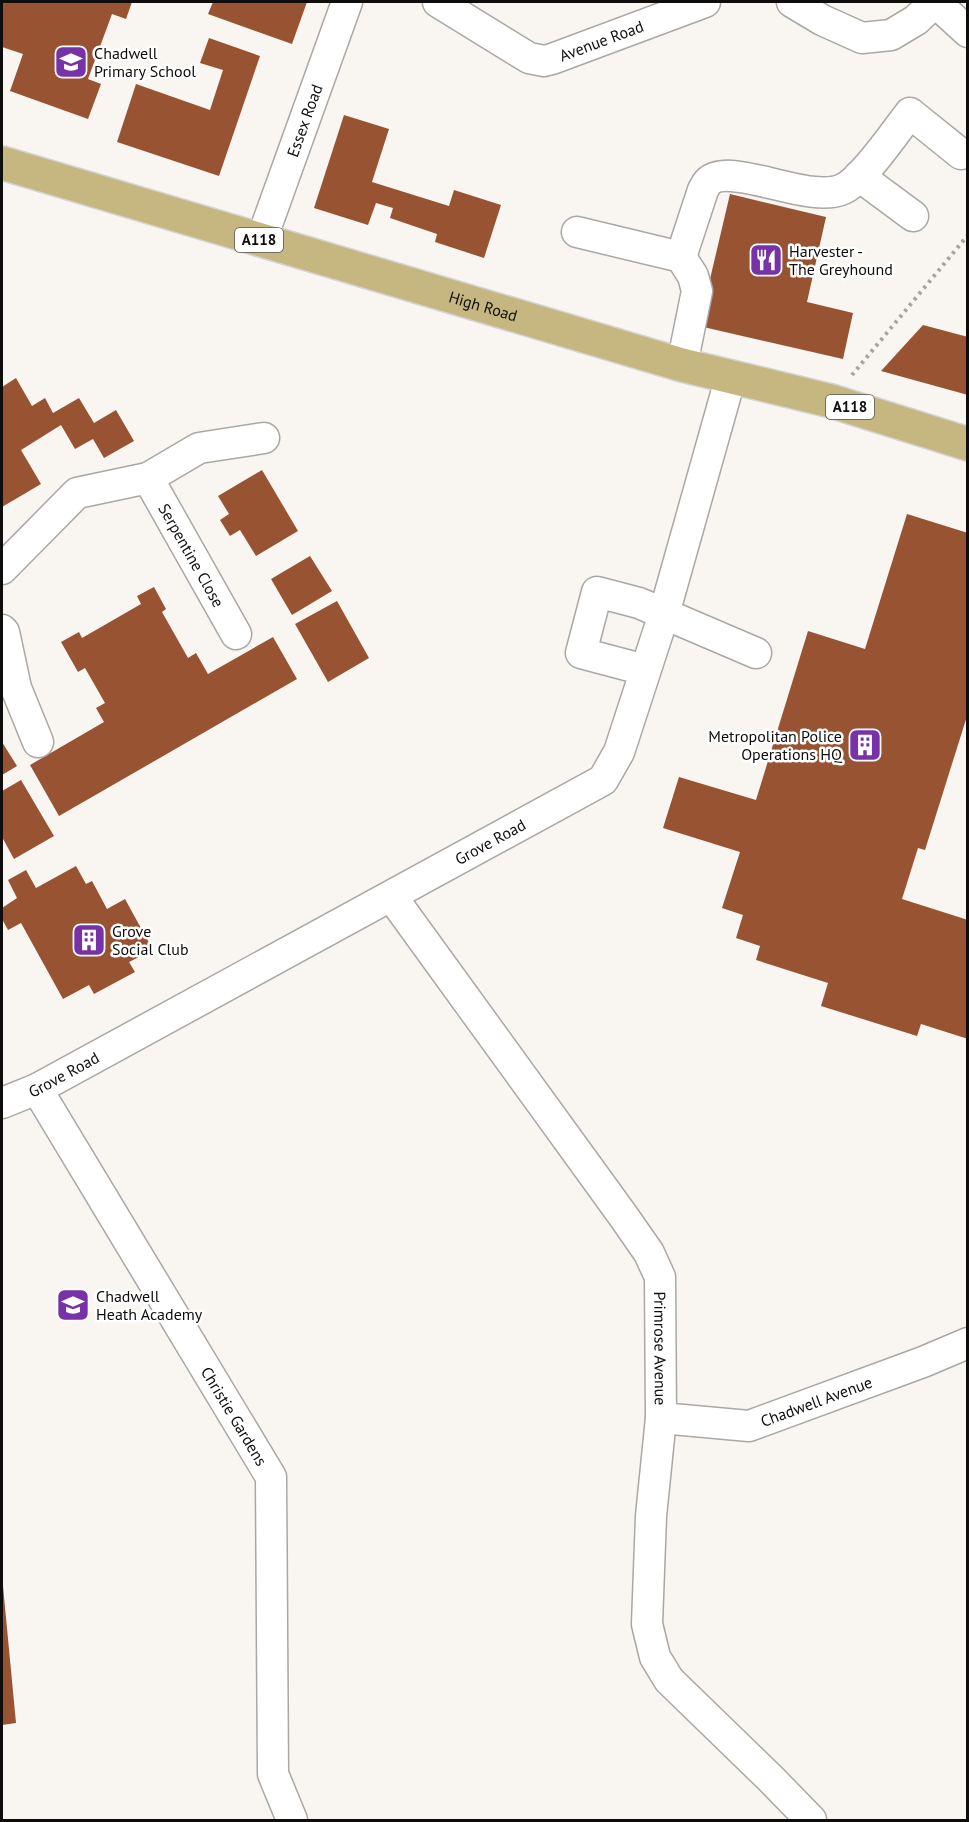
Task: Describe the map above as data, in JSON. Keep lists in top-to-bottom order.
{
  "streets": {
    "main road": ["A118", "High Road"],
    "street": [
      "Avenue Road",
      "Essex Road",
      "Serpentine Close",
      "Grove Road",
      "Primrose Avenue",
      "Chadwell Avenue",
      "Christie Gardens"
    ]
  },
  "crossings": [
    ["Essex Road", "High Road"],
    ["High Road", "Grove Road"],
    ["Grove Road", "Primrose Avenue"],
    ["Grove Road", "Christie Gardens"],
    ["Primrose Avenue", "Chadwell Avenue"]
  ],
  "places": {
    "school or university": ["Chadwell Primary School", "Chadwell Heath Academy"],
    "restaurant": ["Harvester - The Greyhound"],
    "building": ["Metropolitan Police Operations HQ", "Grove Social Club"]
  }
}
